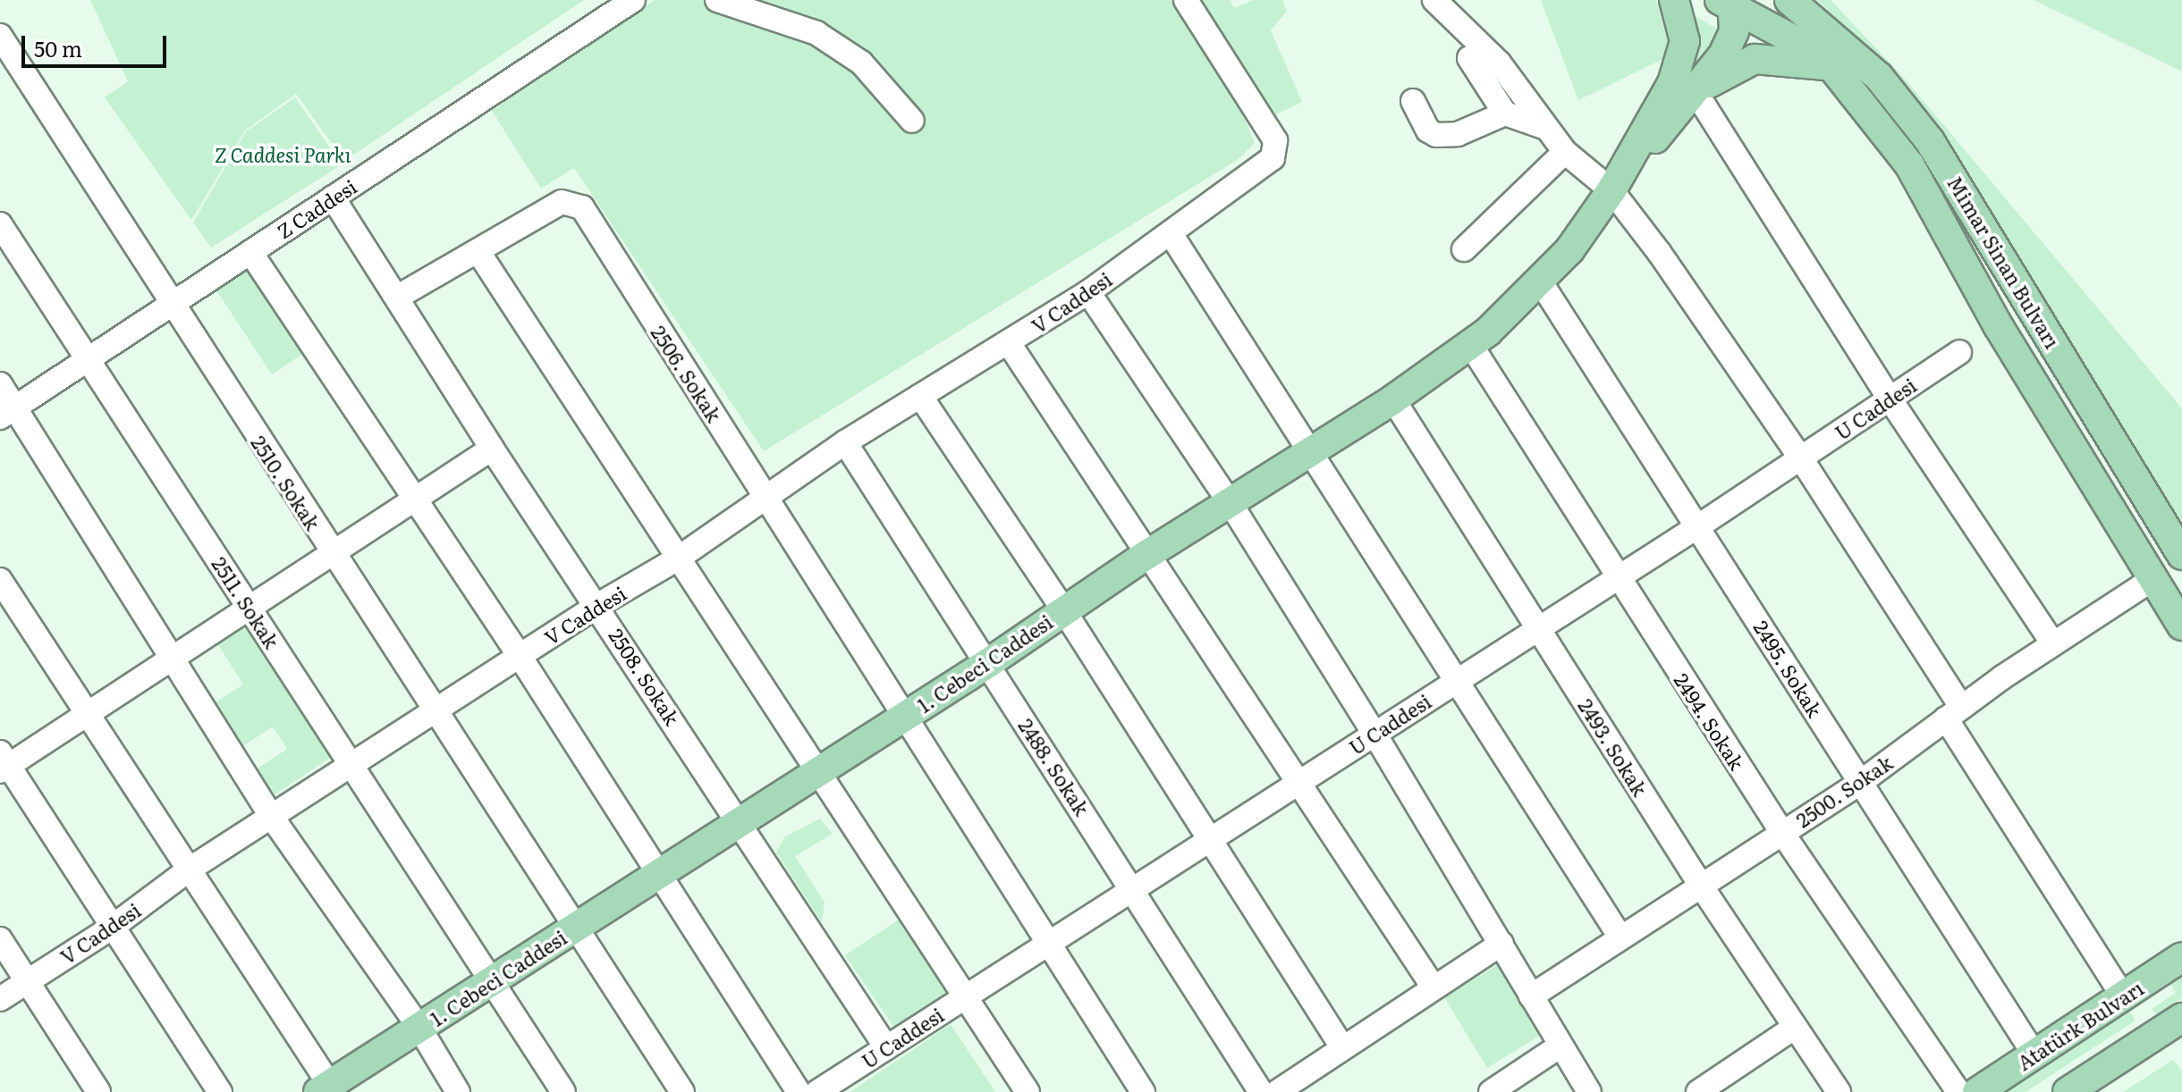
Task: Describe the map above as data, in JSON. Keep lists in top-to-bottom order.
{
  "streets": {
    "main road": ["Mimar Sinan Bulvarı", "1. Cebeci Caddesi", "Atatürk Bulvarı"],
    "street": [
      "Z Caddesi",
      "V Caddesi",
      "2506. Sokak",
      "U Caddesi",
      "2510. Sokak",
      "2511. Sokak",
      "2495. Sokak",
      "2508. Sokak",
      "2494. Sokak",
      "2493. Sokak",
      "2488. Sokak",
      "2500. Sokak"
    ]
  },
  "crossings": [
    ["Z Caddesi", "2510. Sokak"],
    ["Z Caddesi", "2511. Sokak"],
    ["Z Caddesi", "2508. Sokak"],
    ["Mimar Sinan Bulvarı", "2500. Sokak"],
    ["V Caddesi", "2506. Sokak"],
    ["V Caddesi", "2510. Sokak"],
    ["V Caddesi", "2511. Sokak"],
    ["V Caddesi", "2508. Sokak"],
    ["V Caddesi", "2488. Sokak"],
    ["2506. Sokak", "U Caddesi"],
    ["2506. Sokak", "1. Cebeci Caddesi"],
    ["2506. Sokak", "2508. Sokak"],
    ["U Caddesi", "2495. Sokak"],
    ["U Caddesi", "2508. Sokak"],
    ["U Caddesi", "2494. Sokak"],
    ["U Caddesi", "2493. Sokak"],
    ["U Caddesi", "2488. Sokak"],
    ["2510. Sokak", "1. Cebeci Caddesi"],
    ["2511. Sokak", "1. Cebeci Caddesi"],
    ["1. Cebeci Caddesi", "2495. Sokak"],
    ["1. Cebeci Caddesi", "2508. Sokak"],
    ["1. Cebeci Caddesi", "2494. Sokak"],
    ["1. Cebeci Caddesi", "2493. Sokak"],
    ["1. Cebeci Caddesi", "2488. Sokak"],
    ["2495. Sokak", "2500. Sokak"],
    ["2495. Sokak", "Atatürk Bulvarı"],
    ["2494. Sokak", "2500. Sokak"],
    ["2493. Sokak", "2500. Sokak"]
  ],
  "parks": ["Z Caddesi Parkı"],
  "scale_bar": "50 m"
}
